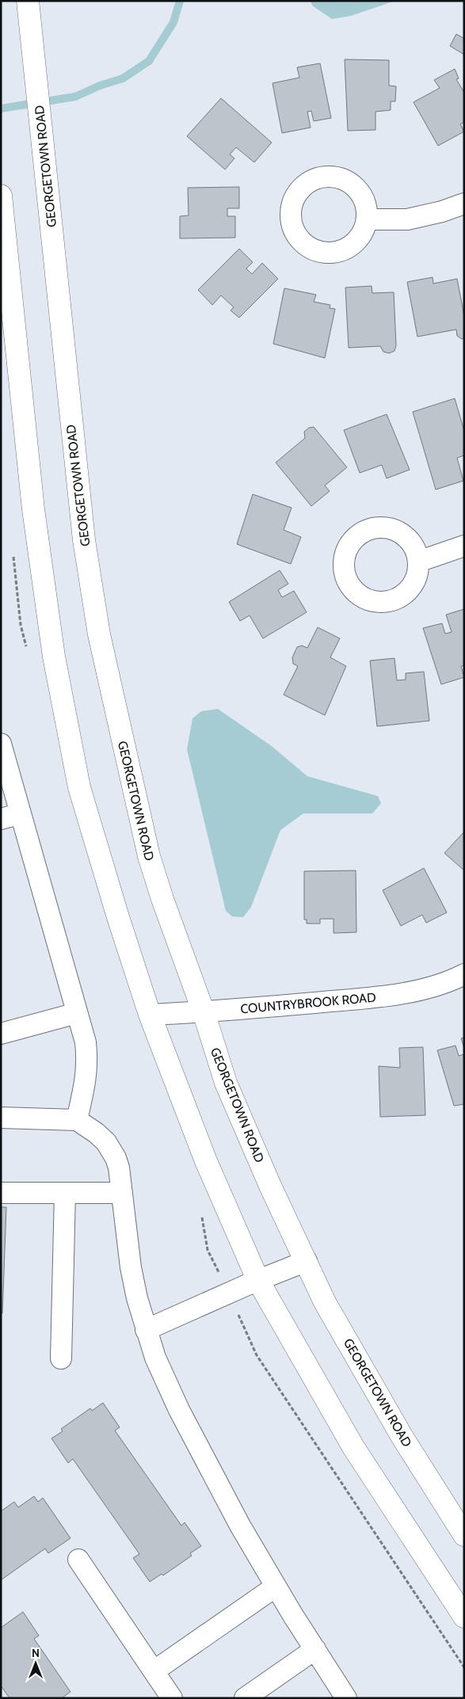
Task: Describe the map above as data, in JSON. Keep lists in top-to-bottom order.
{
  "streets": {
    "main road": ["GEORGETOWN ROAD"],
    "street": ["COUNTRYBROOK ROAD"]
  },
  "crossings": [
    ["GEORGETOWN ROAD", "COUNTRYBROOK ROAD"]
  ],
  "north": "top"
}
